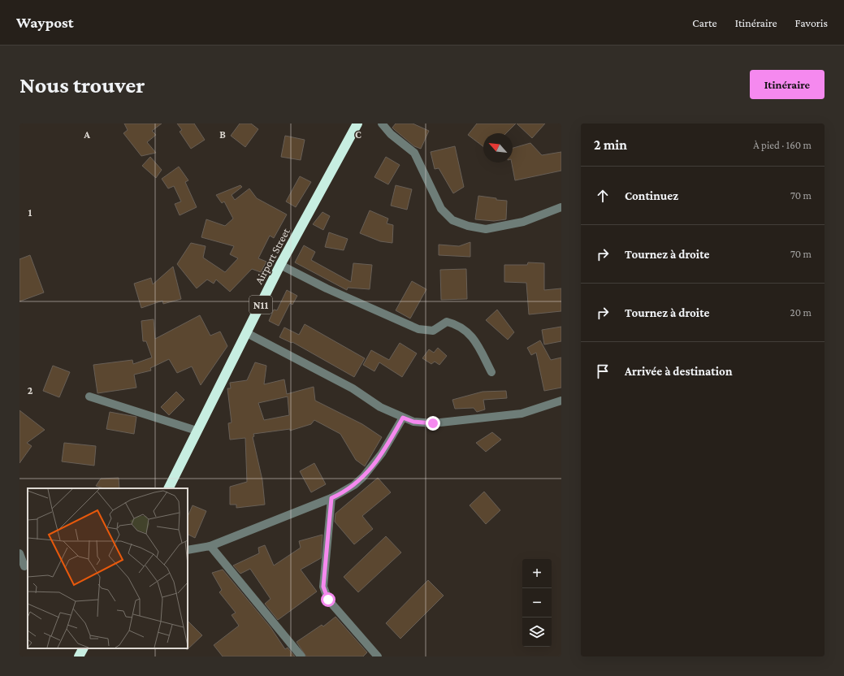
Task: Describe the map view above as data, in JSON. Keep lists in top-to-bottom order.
{
  "streets": {
    "highway": ["Airport Street", "N11"]
  },
  "north": "top left",
  "page": {
    "header": "Waypost",
    "nav": ["Carte", "Itinéraire", "Favoris"],
    "buttons": "Itinéraire",
    "title": "Nous trouver",
    "heading": ["2 min", "À pied · 160 m"],
    "list": [
      ["Continuez", "70 m"],
      ["Tournez à droite", "70 m"],
      ["Tournez à droite", "20 m"],
      "Arrivée à destination"
    ],
    "map_buttons": ["+", "−"]
  },
  "grid": {
    "columns": ["A", "B", "C"],
    "rows": ["1", "2"]
  }
}
